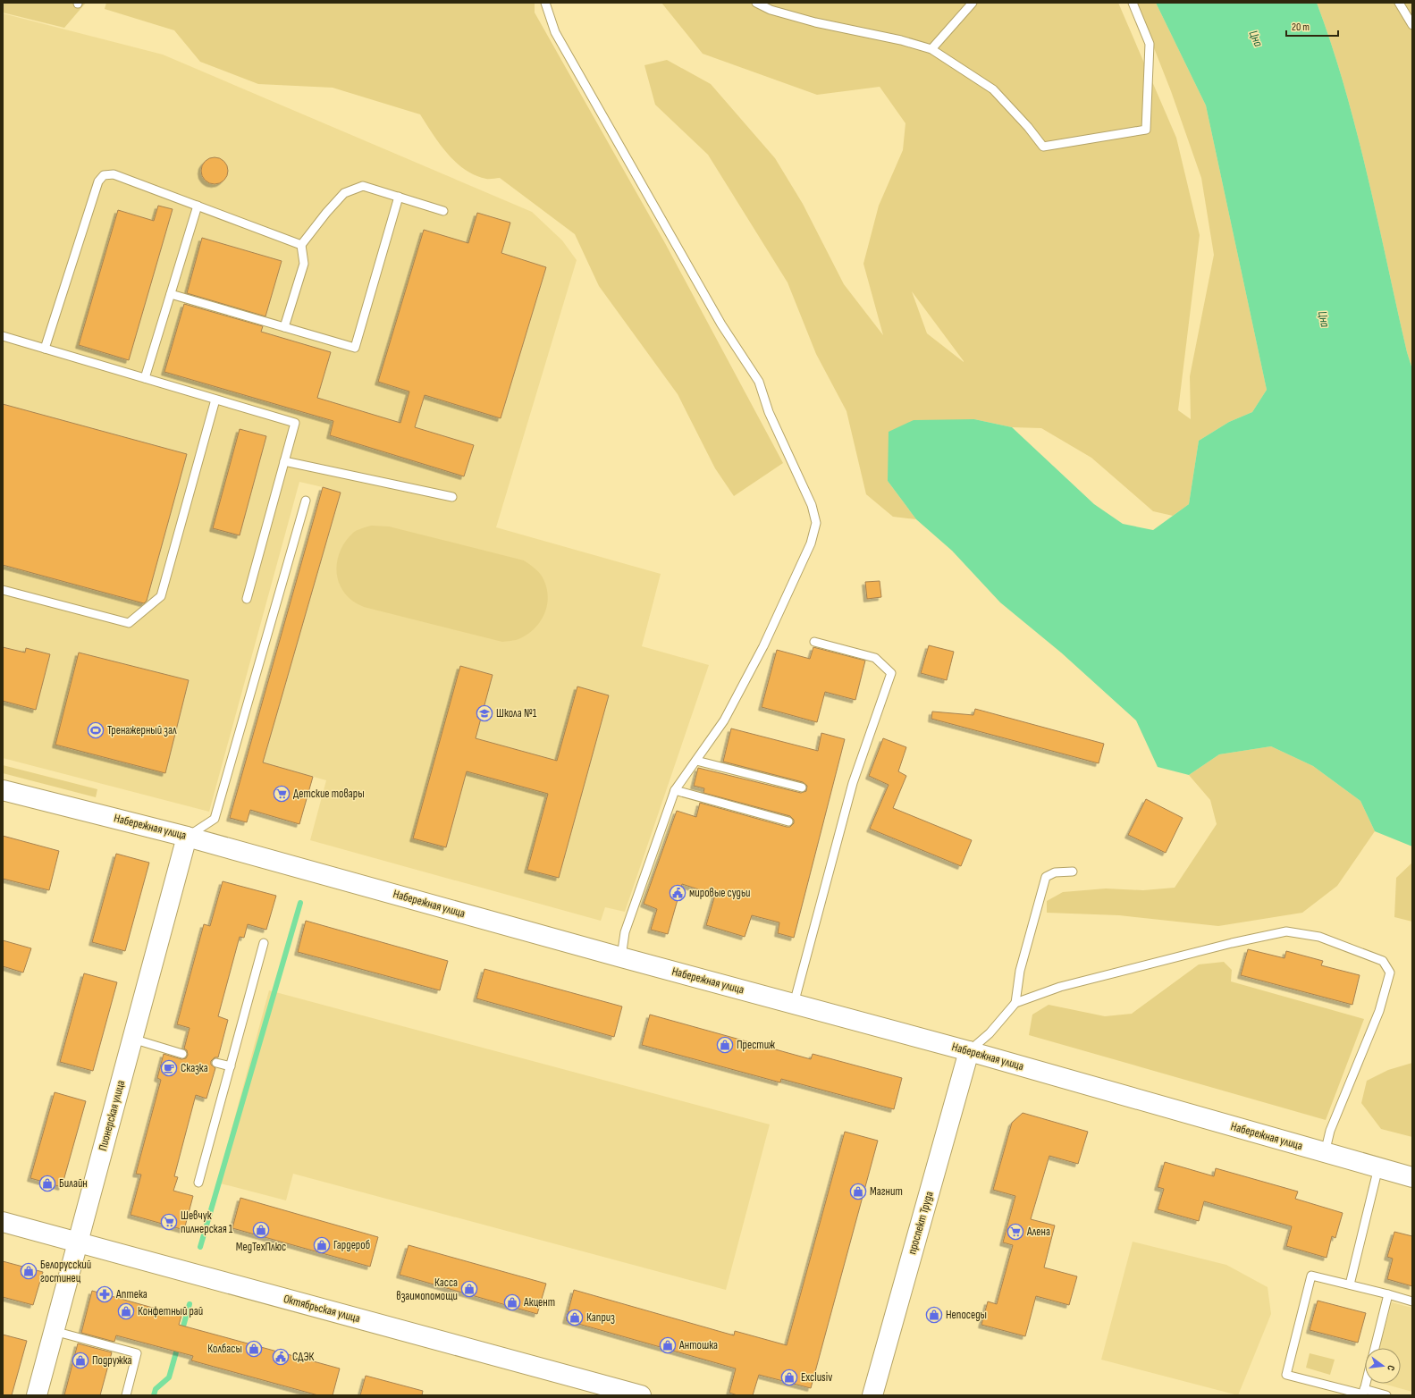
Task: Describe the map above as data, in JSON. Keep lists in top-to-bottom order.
{
  "streets": {
    "street": [
      "Набережная улица",
      "Пионерская улица",
      "проспект Труда",
      "Октябрьская улица"
    ]
  },
  "crossings": [
    ["Набережная улица", "Пионерская улица"],
    ["Набережная улица", "проспект Труда"],
    ["Пионерская улица", "Октябрьская улица"]
  ],
  "water": ["Цна"],
  "places": {
    "school or university": ["Школа №1"],
    "sports": ["Тренажерный зал"],
    "supermarket": ["Детские товары", "Шевчук пилнерская 1", "Алена"],
    "public building": ["мировые судьи", "СДЭК"],
    "shop": [
      "Престиж",
      "Билайн",
      "Магнит",
      "МедТехПлюс",
      "Гардероб",
      "Белорусский гостинец",
      "Касса взаимопомощи",
      "Акцент",
      "Конфетный рай",
      "Непоседы",
      "Каприз",
      "Антошка",
      "Колбасы",
      "Подружка",
      "Exclusiv"
    ],
    "cafe": ["Сказка"],
    "pharmacy": ["Аптека"]
  },
  "scale_bar": "20 m",
  "north": "right"
}
